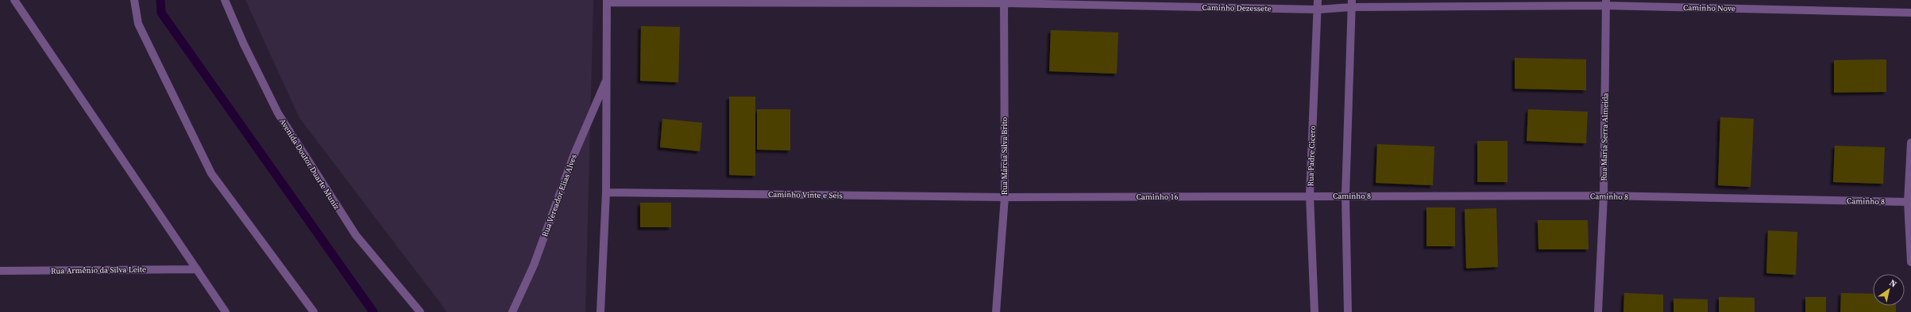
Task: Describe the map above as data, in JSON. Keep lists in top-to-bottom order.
{
  "streets": {
    "street": [
      "Caminho Dezessete",
      "Caminho Nove",
      "Rua Maria Serra Almeida",
      "Rua Márcia Silva Brito",
      "Rua Padre Cicero",
      "Avenida Doutor Duarte Muniz",
      "Caminho Vinte e Seis",
      "Rua Vereador Elias Alves",
      "Caminho 8",
      "Caminho 16",
      "Rua Armênio da Silva Leite"
    ]
  },
  "crossings": [
    ["Caminho Dezessete", "Caminho Nove"],
    ["Caminho Dezessete", "Rua Márcia Silva Brito"],
    ["Caminho Dezessete", "Rua Padre Cicero"],
    ["Caminho Dezessete", "Rua Vereador Elias Alves"],
    ["Caminho Nove", "Rua Maria Serra Almeida"],
    ["Caminho Nove", "Rua Padre Cicero"],
    ["Rua Maria Serra Almeida", "Caminho 8"],
    ["Rua Márcia Silva Brito", "Caminho Vinte e Seis"],
    ["Rua Márcia Silva Brito", "Caminho 16"],
    ["Rua Padre Cicero", "Caminho 8"],
    ["Rua Padre Cicero", "Caminho 16"],
    ["Caminho Vinte e Seis", "Rua Vereador Elias Alves"],
    ["Caminho Vinte e Seis", "Caminho 16"],
    ["Caminho 8", "Caminho 16"]
  ],
  "north": "top right"
}
